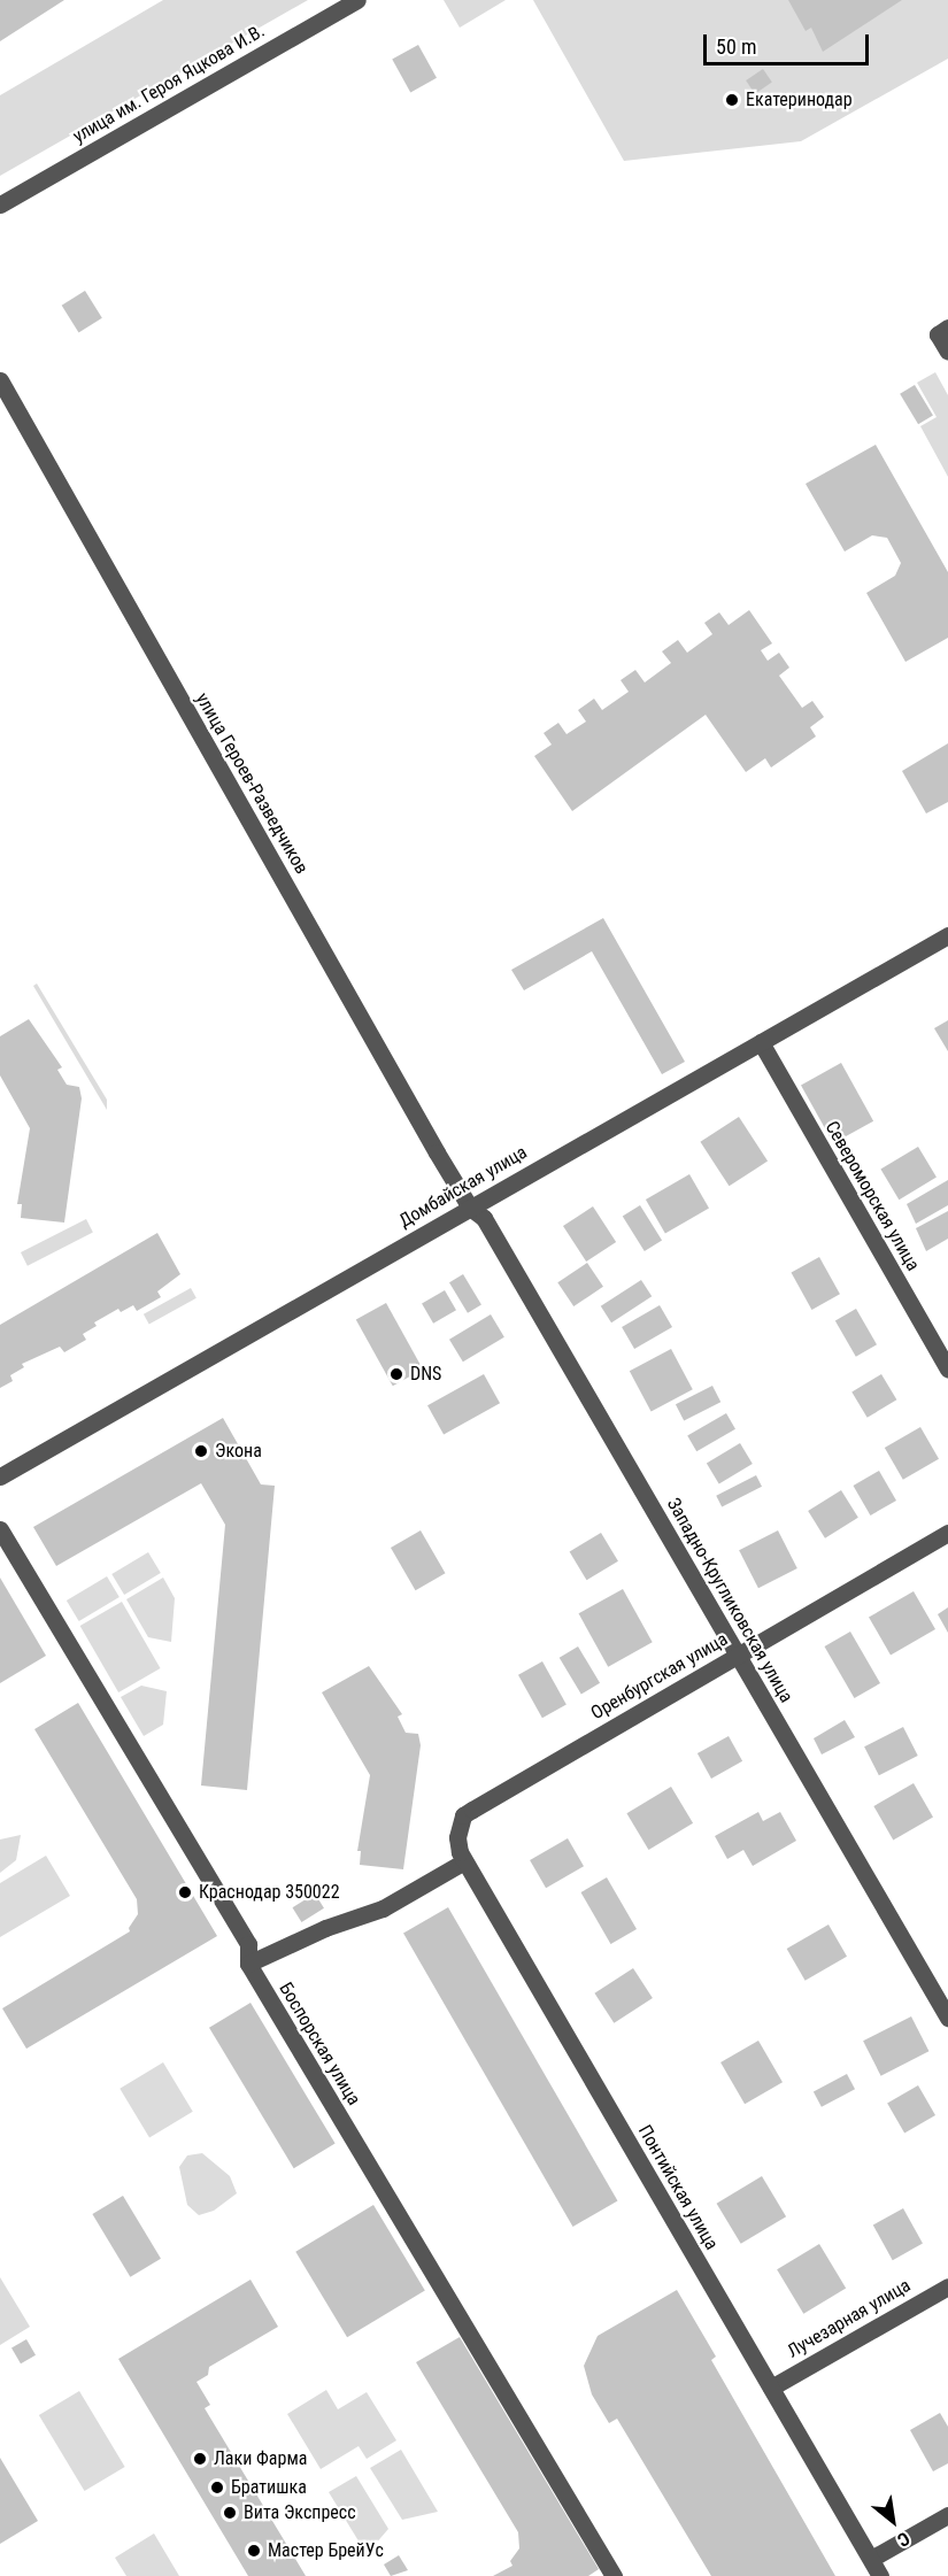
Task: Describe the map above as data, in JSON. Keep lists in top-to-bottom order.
{
  "streets": {
    "street": [
      "улица им. Героя Яцкова И.В.",
      "улица Героев-Разведчиков",
      "Домбайская улица",
      "Североморская улица",
      "Западно-Кругликовская улица",
      "Оренбургская улица",
      "Боспорская улица",
      "Понтийская улица",
      "Лучезарная улица"
    ]
  },
  "crossings": [
    ["улица Героев-Разведчиков", "Домбайская улица"],
    ["улица Героев-Разведчиков", "Западно-Кругликовская улица"],
    ["Домбайская улица", "Североморская улица"],
    ["Домбайская улица", "Западно-Кругликовская улица"],
    ["Западно-Кругликовская улица", "Оренбургская улица"],
    ["Оренбургская улица", "Понтийская улица"],
    ["Понтийская улица", "Лучезарная улица"]
  ],
  "places": [
    "Екатеринодар",
    "DNS",
    "Экона",
    "Краснодар 350022",
    "Лаки Фарма",
    "Братишка",
    "Вита Экспресс",
    "Мастер БрейУc"
  ],
  "scale_bar": "50 m",
  "north": "bottom right"
}
